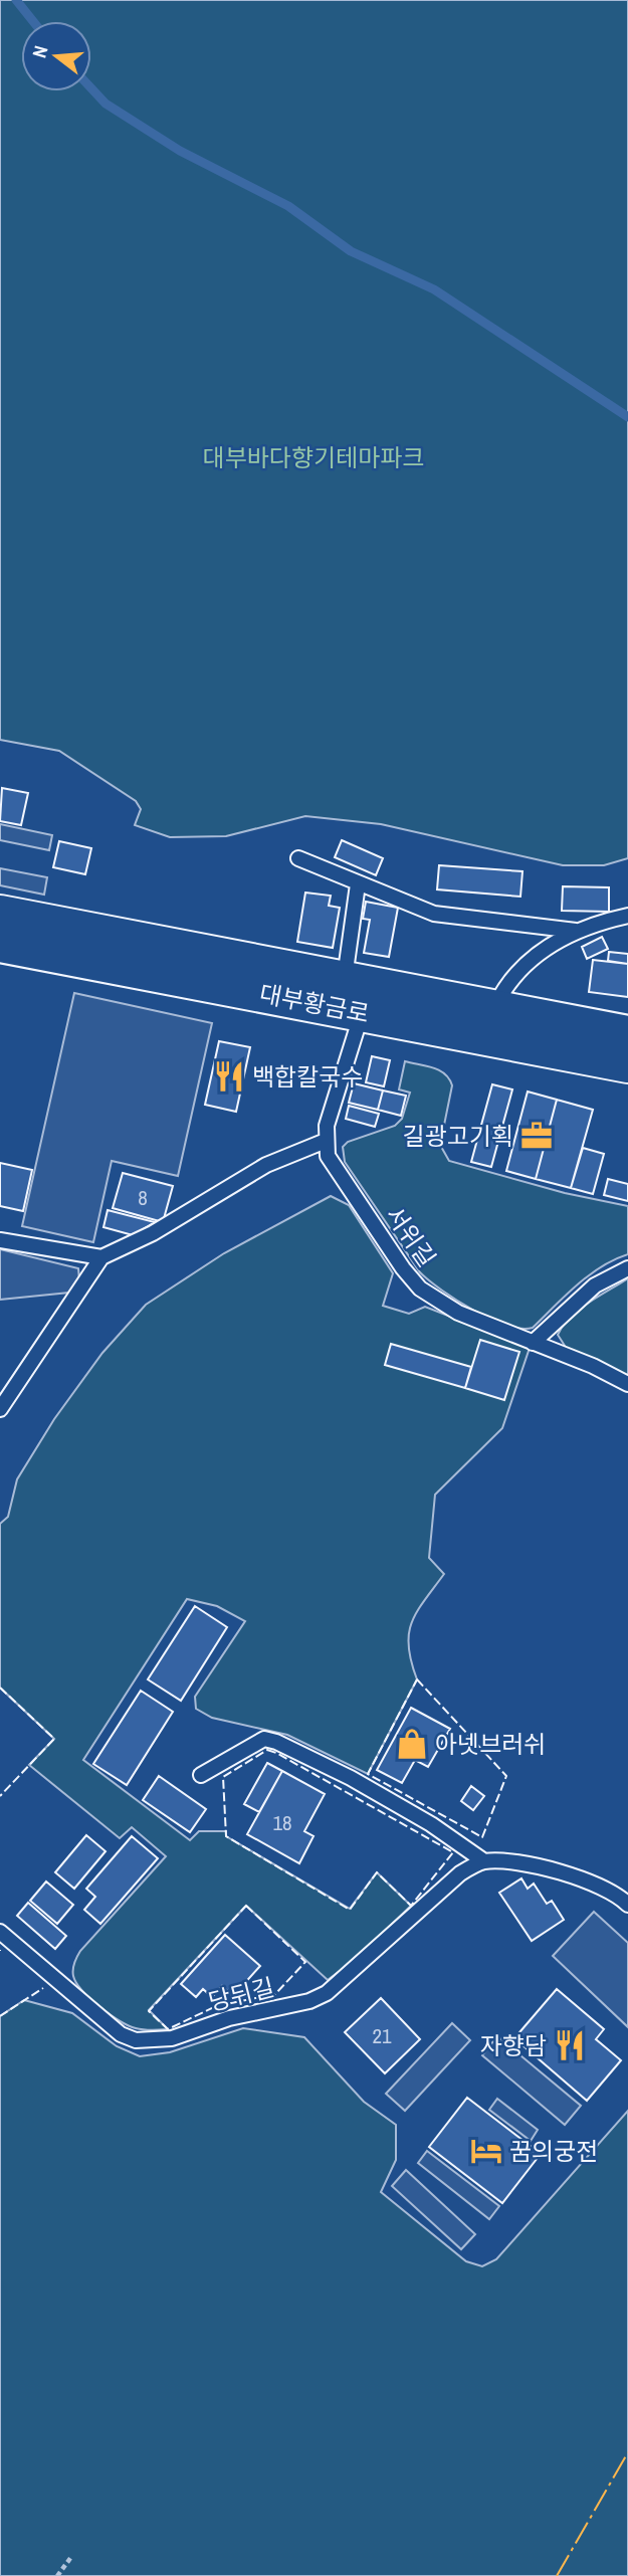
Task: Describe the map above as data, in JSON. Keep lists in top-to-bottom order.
{
  "streets": {
    "main road": ["대부황금로"],
    "lane": ["서위길", "당뒤길"]
  },
  "parks": ["대부바다향기테마파크"],
  "places": {
    "restaurant": ["백합칼국수", "자향담"],
    "office": ["길광고기획"],
    "shop": ["아넷브러쉬"],
    "hotel": ["꿈의궁전"]
  },
  "house_numbers": ["8", "18", "21"],
  "north": "left"
}
